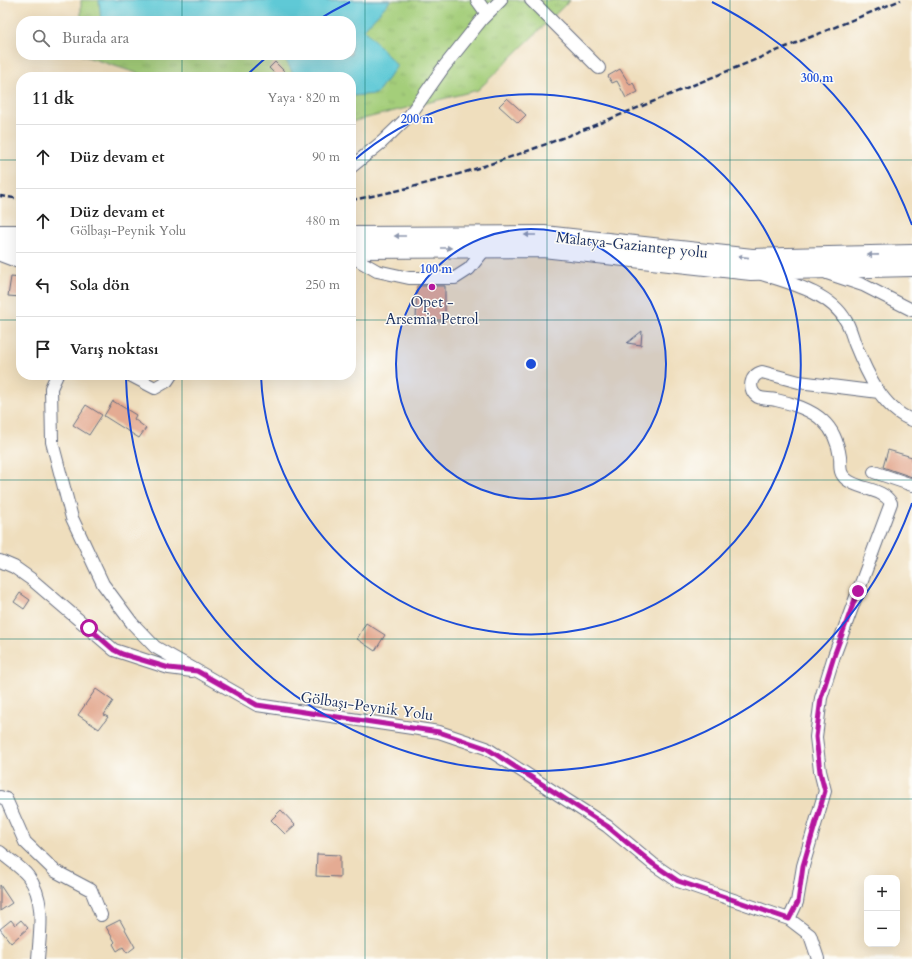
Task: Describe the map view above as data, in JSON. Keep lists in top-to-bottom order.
{
  "streets": {
    "highway": ["Malatya-Gaziantep yolu"],
    "street": ["Gölbaşı-Peynik Yolu"]
  },
  "places": ["Opet - Arsemia Petrol"],
  "page": {
    "search": "Burada ara",
    "heading": ["11 dk", "Yaya · 820 m"],
    "list": [
      ["Düz devam et", "90 m"],
      ["Düz devam et", "Gölbaşı-Peynik Yolu", "480 m"],
      ["Sola dön", "250 m"],
      "Varış noktası"
    ],
    "map_buttons": ["+", "−"]
  },
  "rings": ["300 m", "200 m", "100 m"]
}
